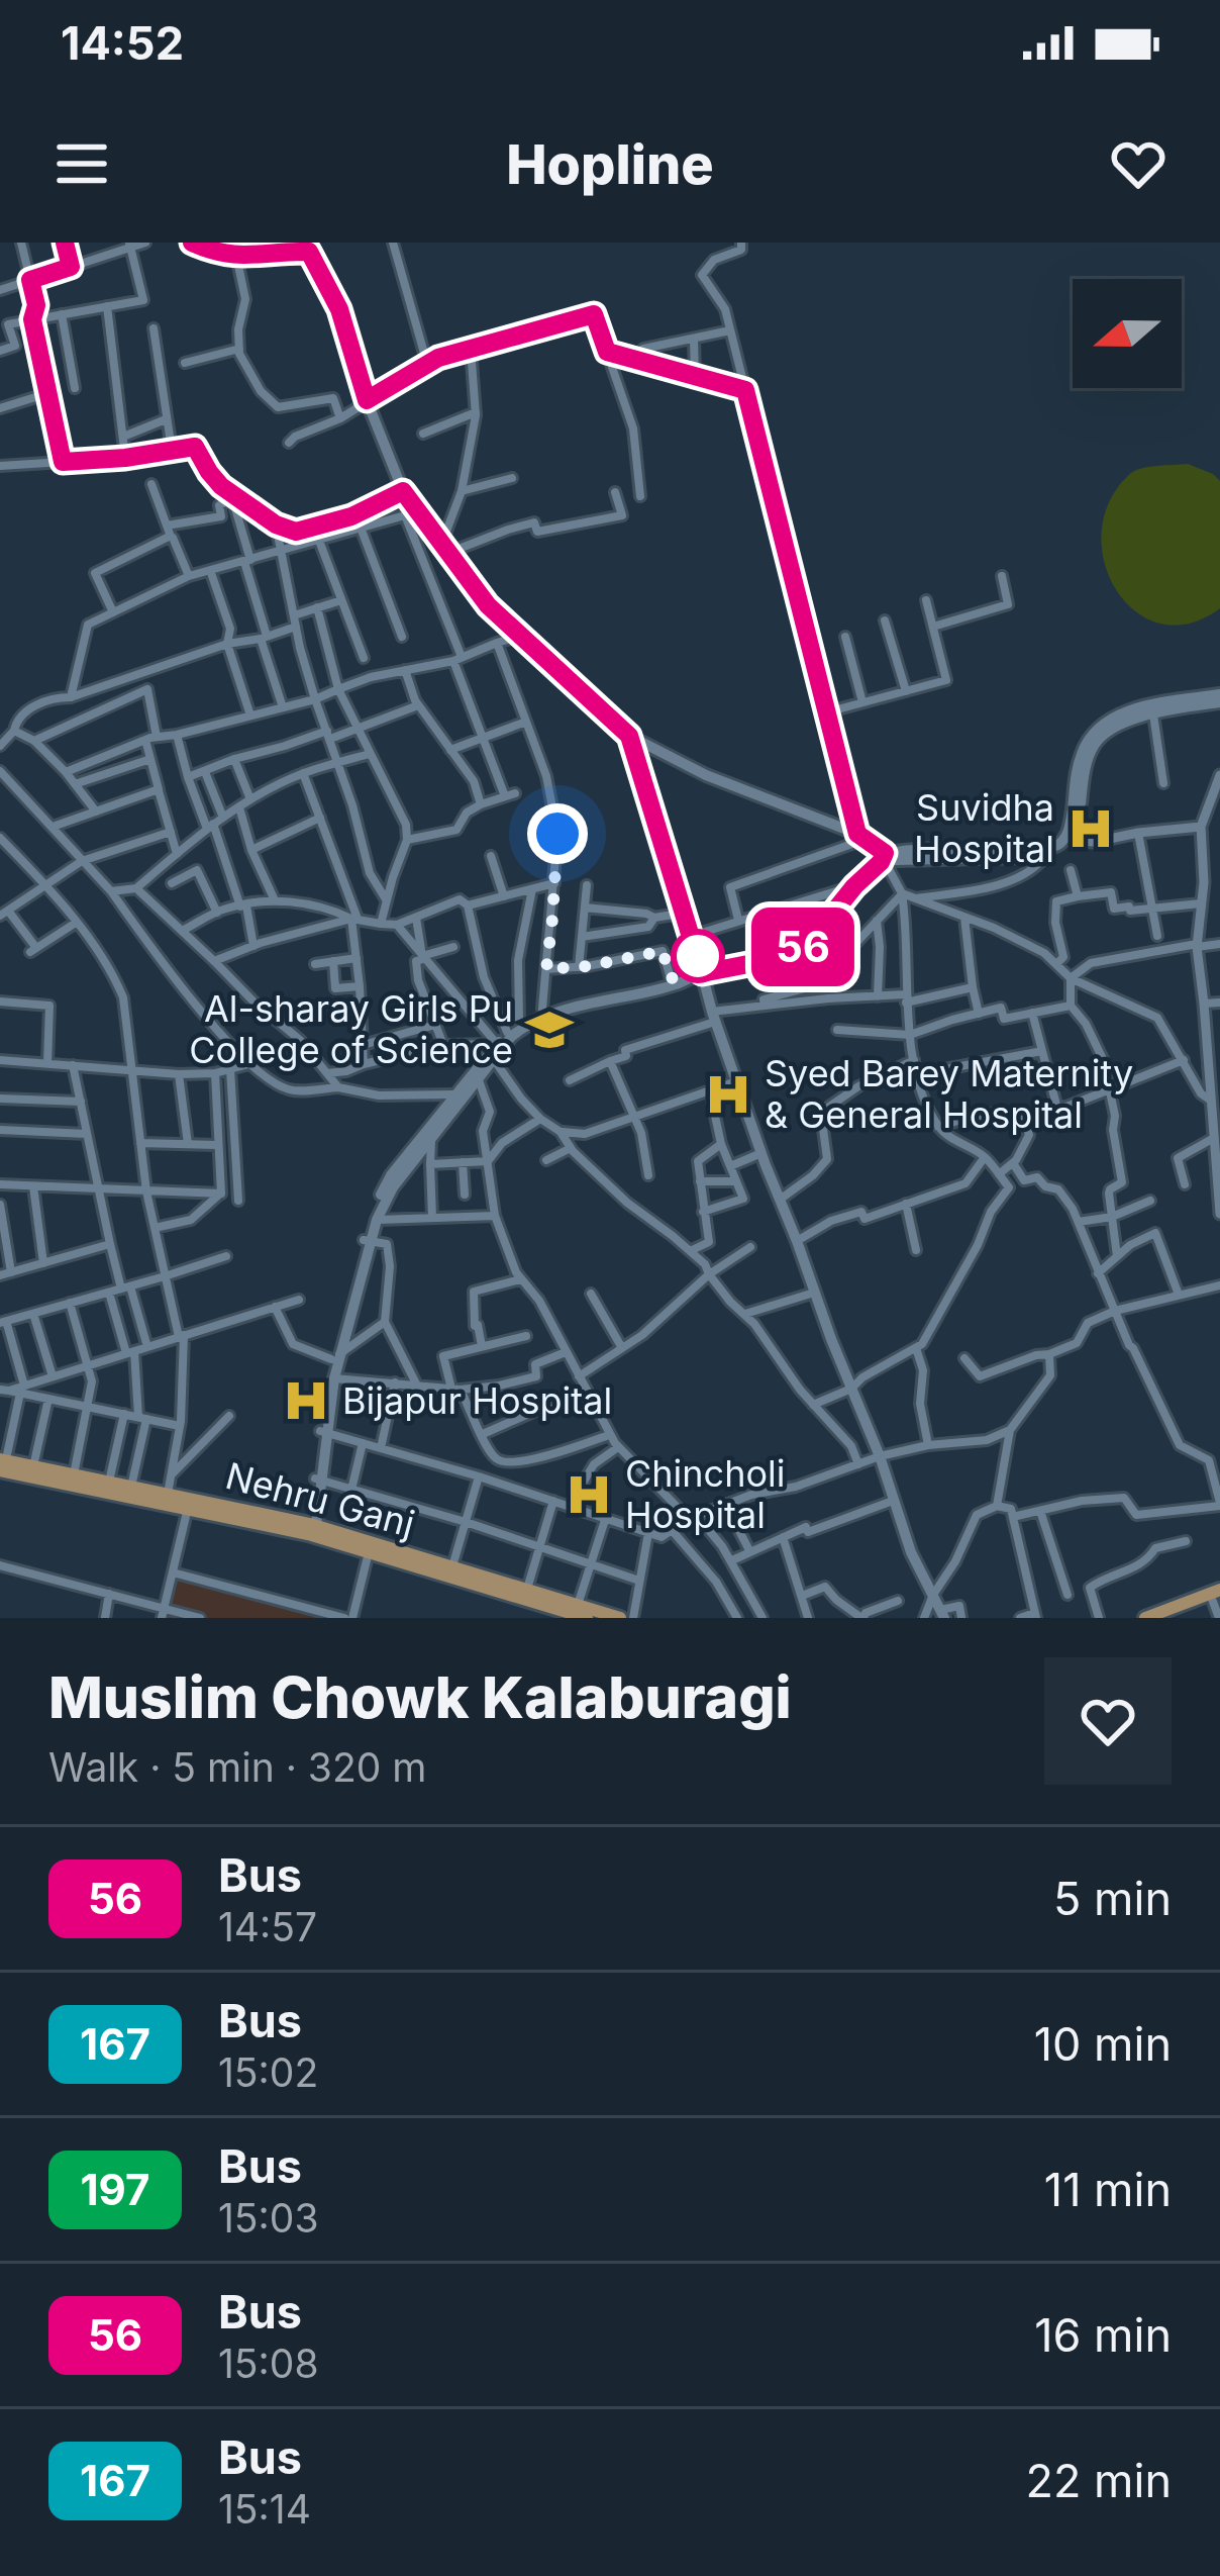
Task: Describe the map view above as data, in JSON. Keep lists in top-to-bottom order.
{
  "streets": {
    "main road": ["Nehru Ganj"]
  },
  "places": {
    "hospital": [
      "Suvidha Hospital",
      "Syed Barey Maternity & General Hospital",
      "Bijapur Hospital",
      "Chincholi Hospital"
    ],
    "school or university": ["Al-sharay Girls Pu College of Science"]
  },
  "lines": ["bus line 56"],
  "north": "left",
  "page": {
    "status": "14:52",
    "header": "Hopline",
    "on_map": "56",
    "heading": ["Muslim Chowk Kalaburagi", "Walk · 5 min · 320 m"],
    "list": [
      {
        "mark": "56",
        "name": "Bus",
        "note": "14:57",
        "value": "5 min"
      },
      {
        "mark": "167",
        "name": "Bus",
        "note": "15:02",
        "value": "10 min"
      },
      {
        "mark": "197",
        "name": "Bus",
        "note": "15:03",
        "value": "11 min"
      },
      {
        "mark": "56",
        "name": "Bus",
        "note": "15:08",
        "value": "16 min"
      },
      {
        "mark": "167",
        "name": "Bus",
        "note": "15:14",
        "value": "22 min"
      }
    ]
  }
}
